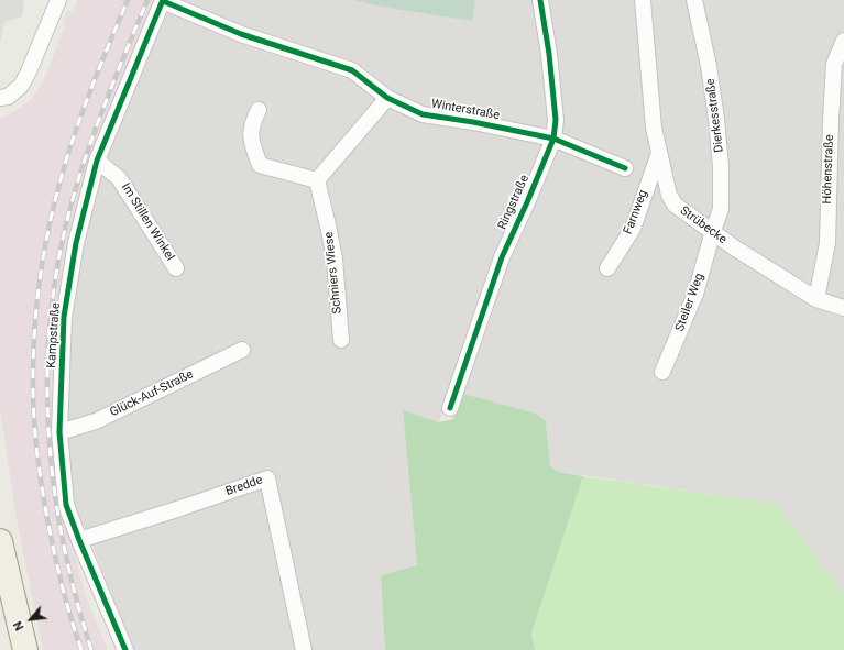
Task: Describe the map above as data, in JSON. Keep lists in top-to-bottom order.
{
  "streets": {
    "street": [
      "Winterstraße",
      "Dierkesstraße",
      "Höhenstraße",
      "Ringstraße",
      "Farnweg",
      "Im Stillen Winkel",
      "Strübecke",
      "Schniers Wiese",
      "Steiler Weg",
      "Kampstraße",
      "Glück-Auf-Straße",
      "Bredde"
    ]
  },
  "crossings": [
    ["Winterstraße", "Ringstraße"],
    ["Winterstraße", "Kampstraße"],
    ["Dierkesstraße", "Strübecke"],
    ["Dierkesstraße", "Steiler Weg"],
    ["Höhenstraße", "Strübecke"],
    ["Farnweg", "Strübecke"],
    ["Im Stillen Winkel", "Kampstraße"],
    ["Strübecke", "Steiler Weg"],
    ["Kampstraße", "Glück-Auf-Straße"],
    ["Kampstraße", "Bredde"]
  ],
  "north": "bottom left"
}
